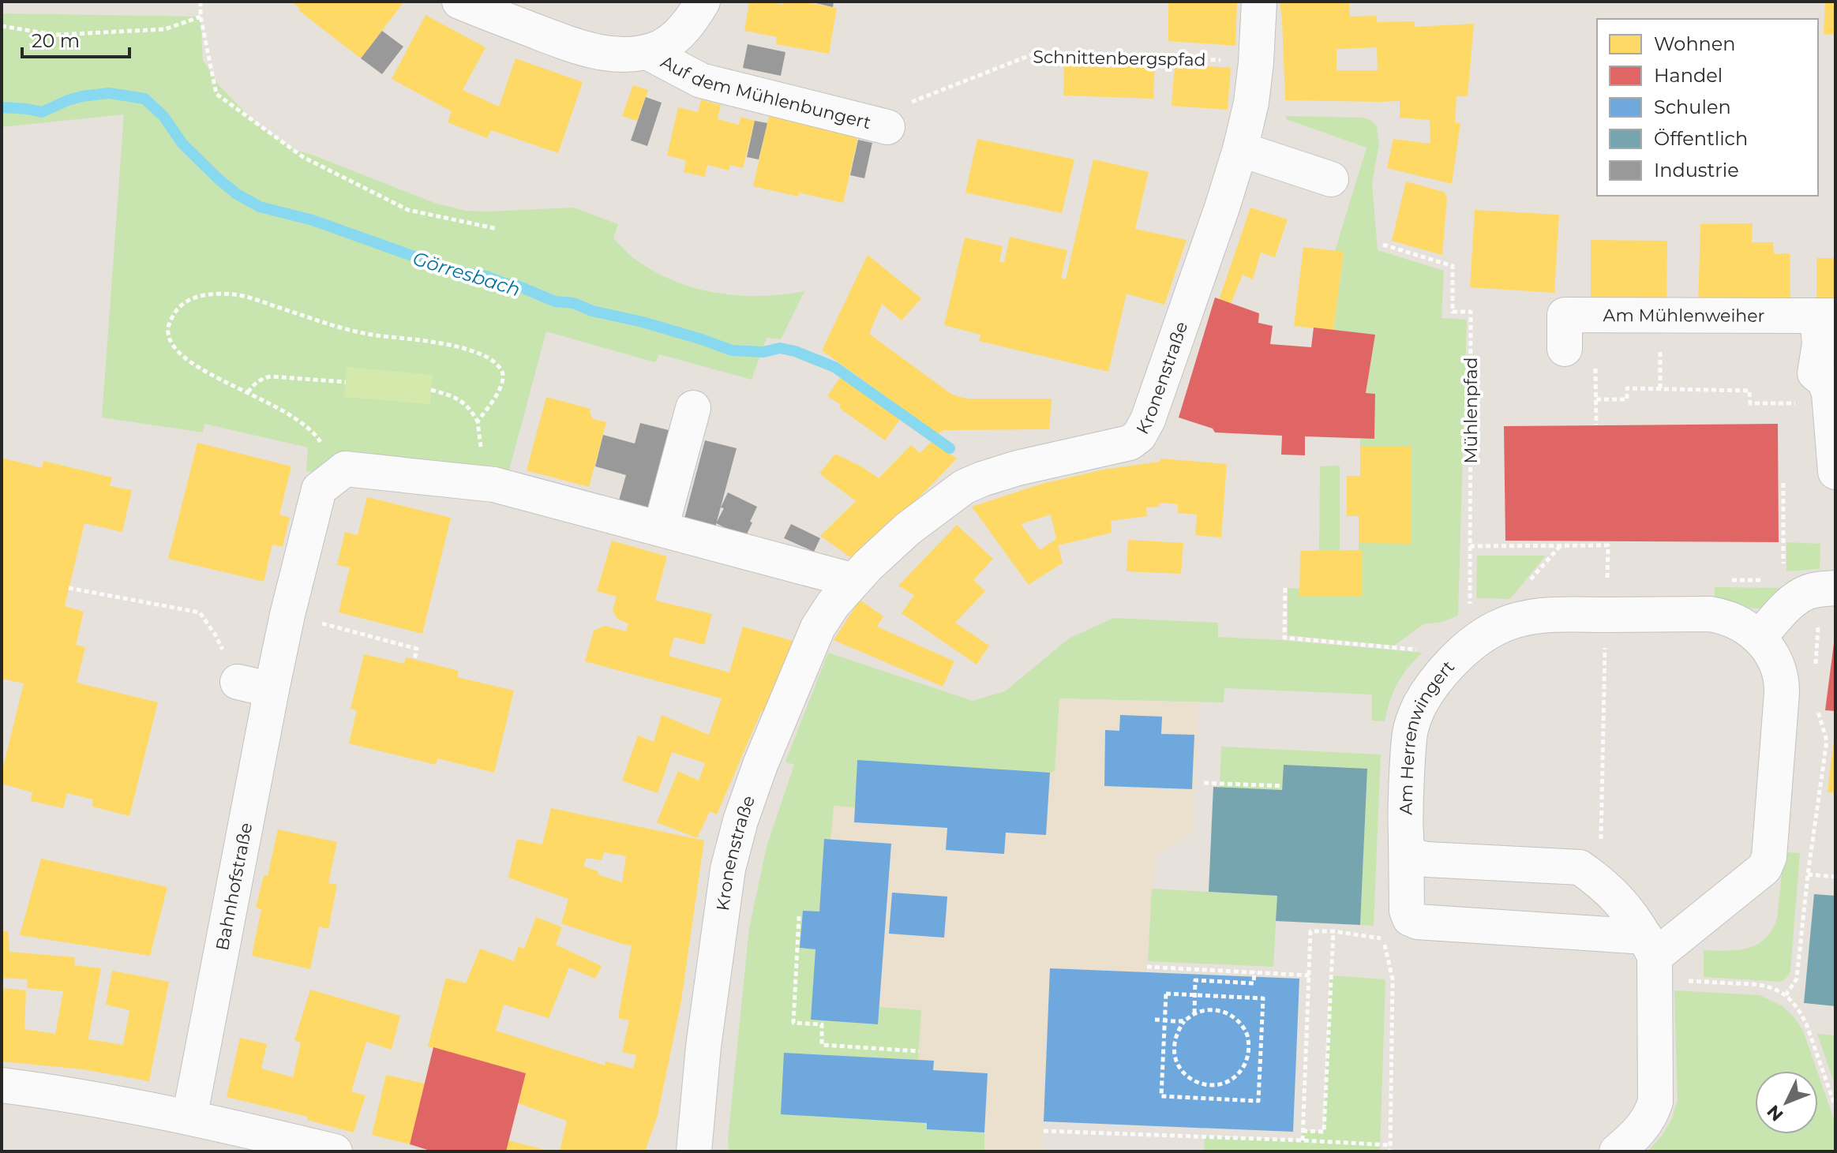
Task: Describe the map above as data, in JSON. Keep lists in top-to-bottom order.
{
  "streets": {
    "street": [
      "Auf dem Mühlenbungert",
      "Am Mühlenweiher",
      "Kronenstraße",
      "Am Herrenwingert",
      "Bahnhofstraße"
    ],
    "path": ["Schnittenbergspfad", "Mühlenpfad"]
  },
  "crossings": [
    ["Schnittenbergspfad", "Auf dem Mühlenbungert"],
    ["Schnittenbergspfad", "Kronenstraße"],
    ["Mühlenpfad", "Am Herrenwingert"]
  ],
  "water": ["Görresbach"],
  "legend": [
    "Wohnen",
    "Handel",
    "Schulen",
    "Öffentlich",
    "Industrie"
  ],
  "scale_bar": "20 m",
  "north": "bottom left"
}
